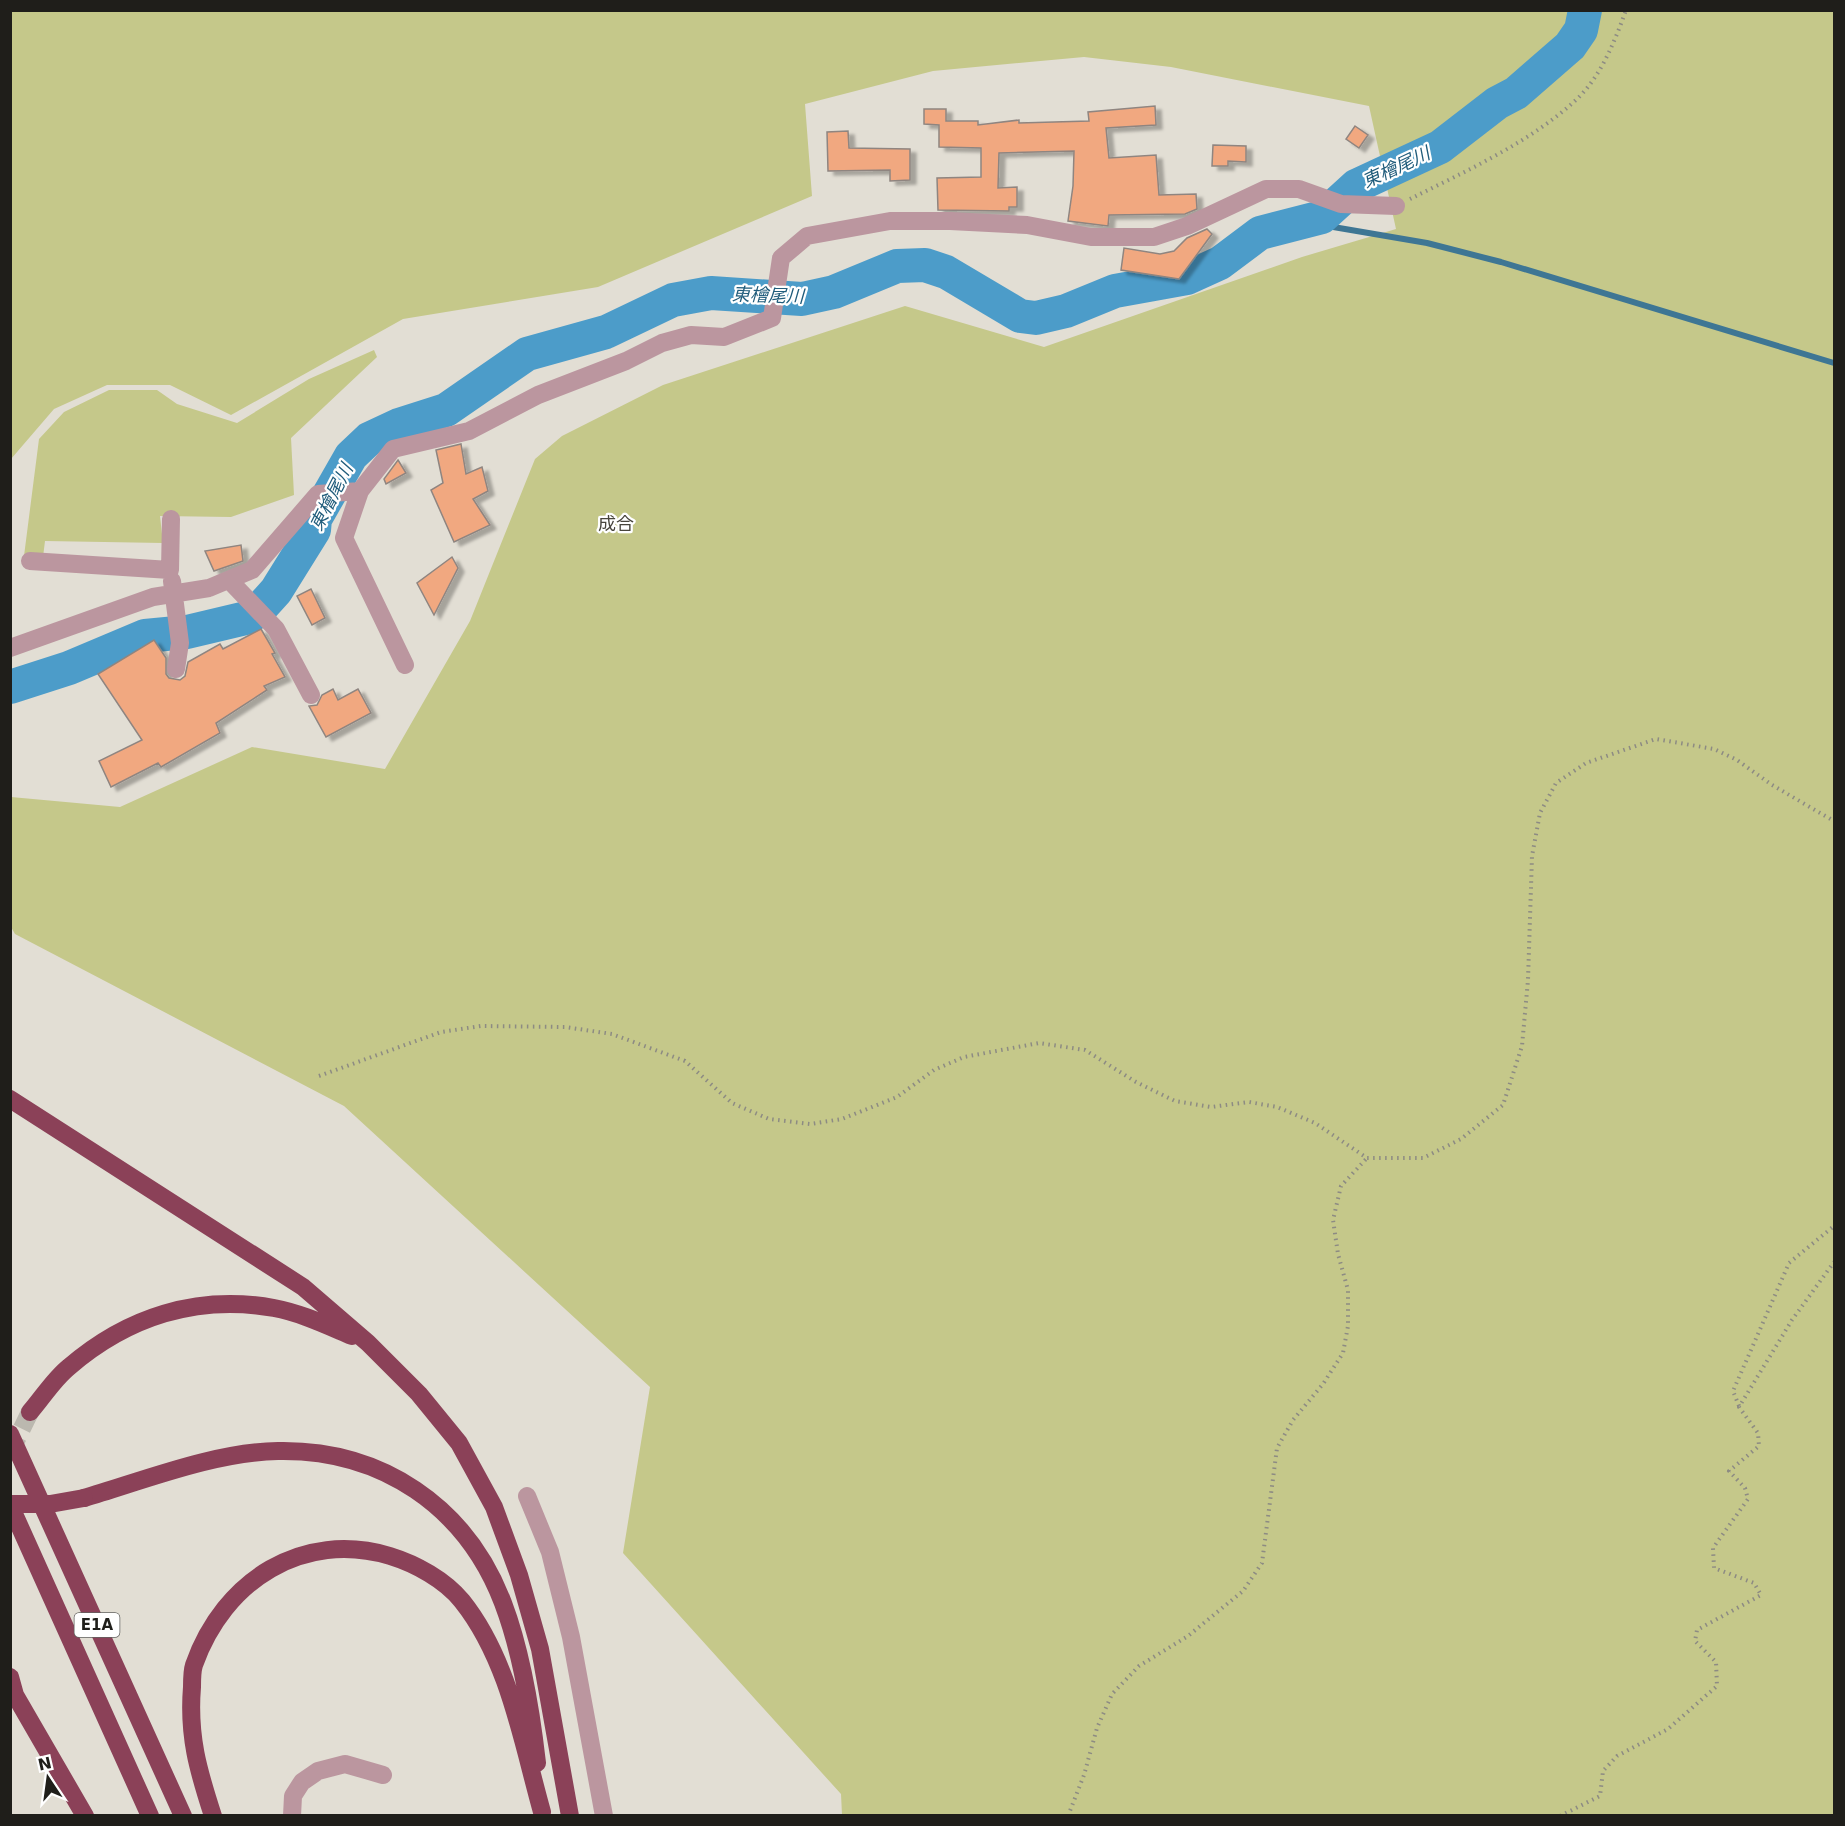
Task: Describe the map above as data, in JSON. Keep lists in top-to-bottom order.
{
  "streets": {
    "highway": ["E1A"]
  },
  "districts": ["成合"],
  "water": ["東檜尾川"],
  "north": "top"
}
